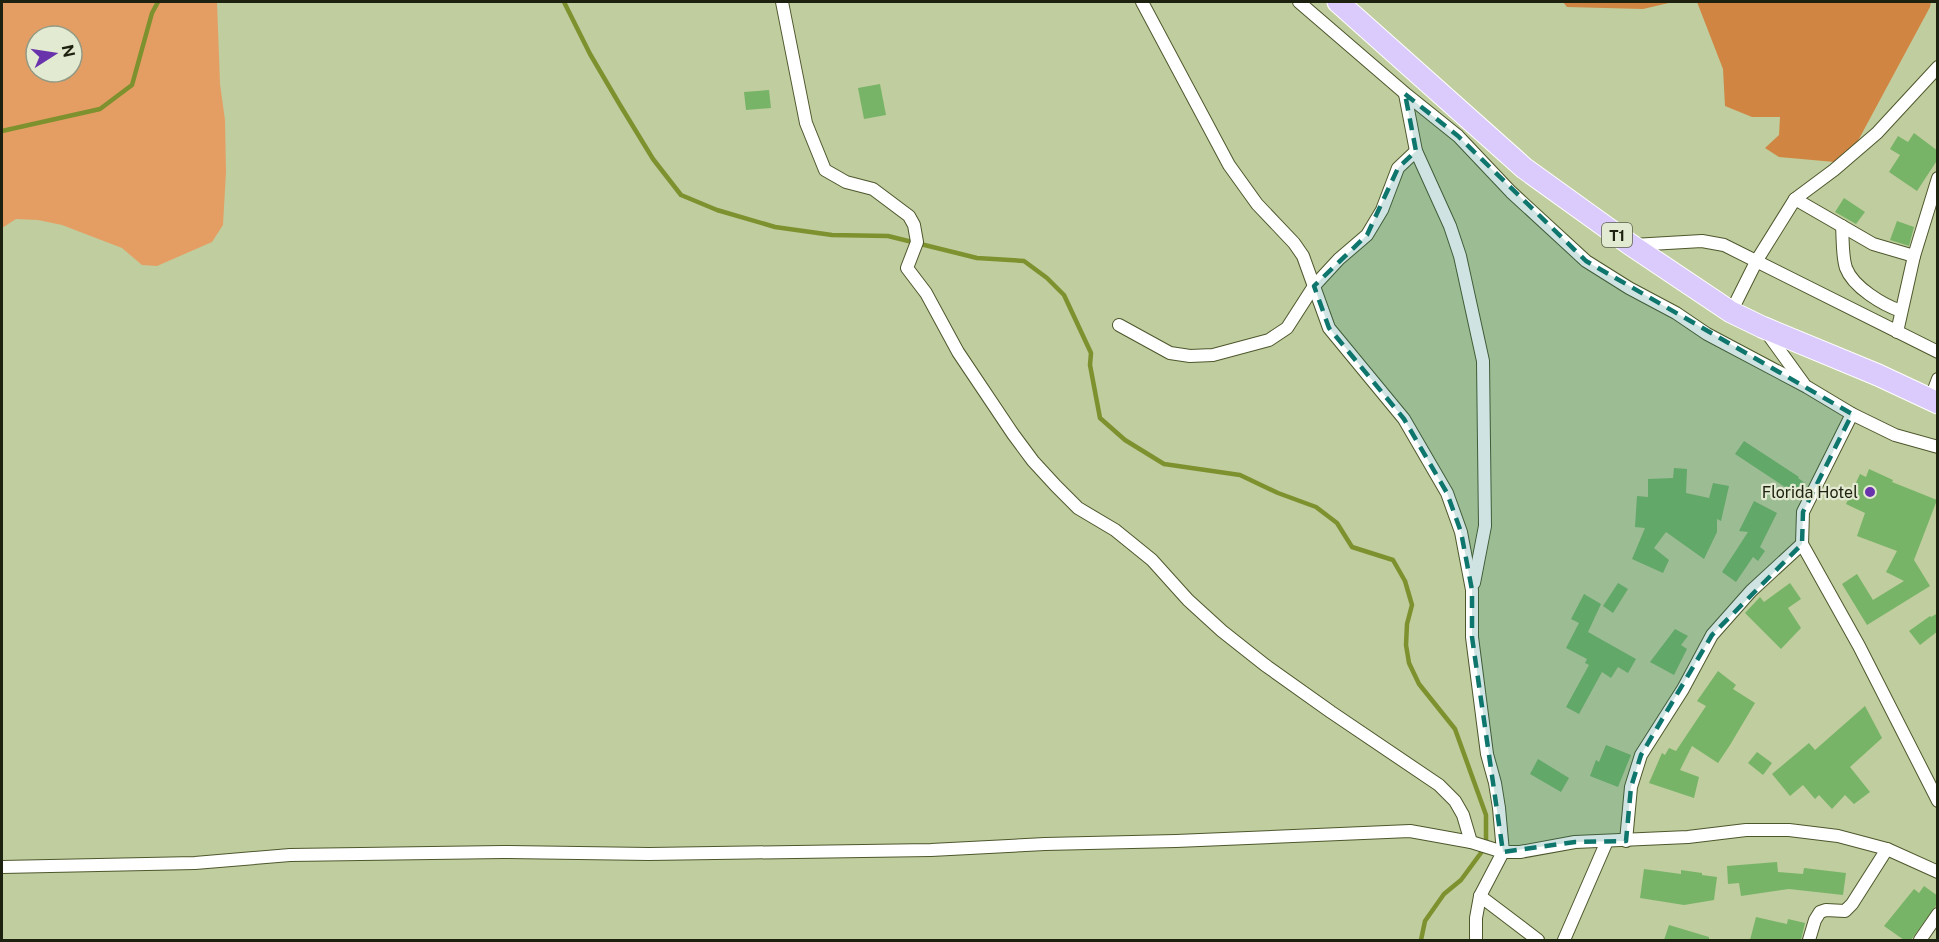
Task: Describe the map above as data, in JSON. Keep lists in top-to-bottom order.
{
  "streets": {
    "highway": ["T1"]
  },
  "places": ["Florida Hotel"],
  "north": "right"
}
